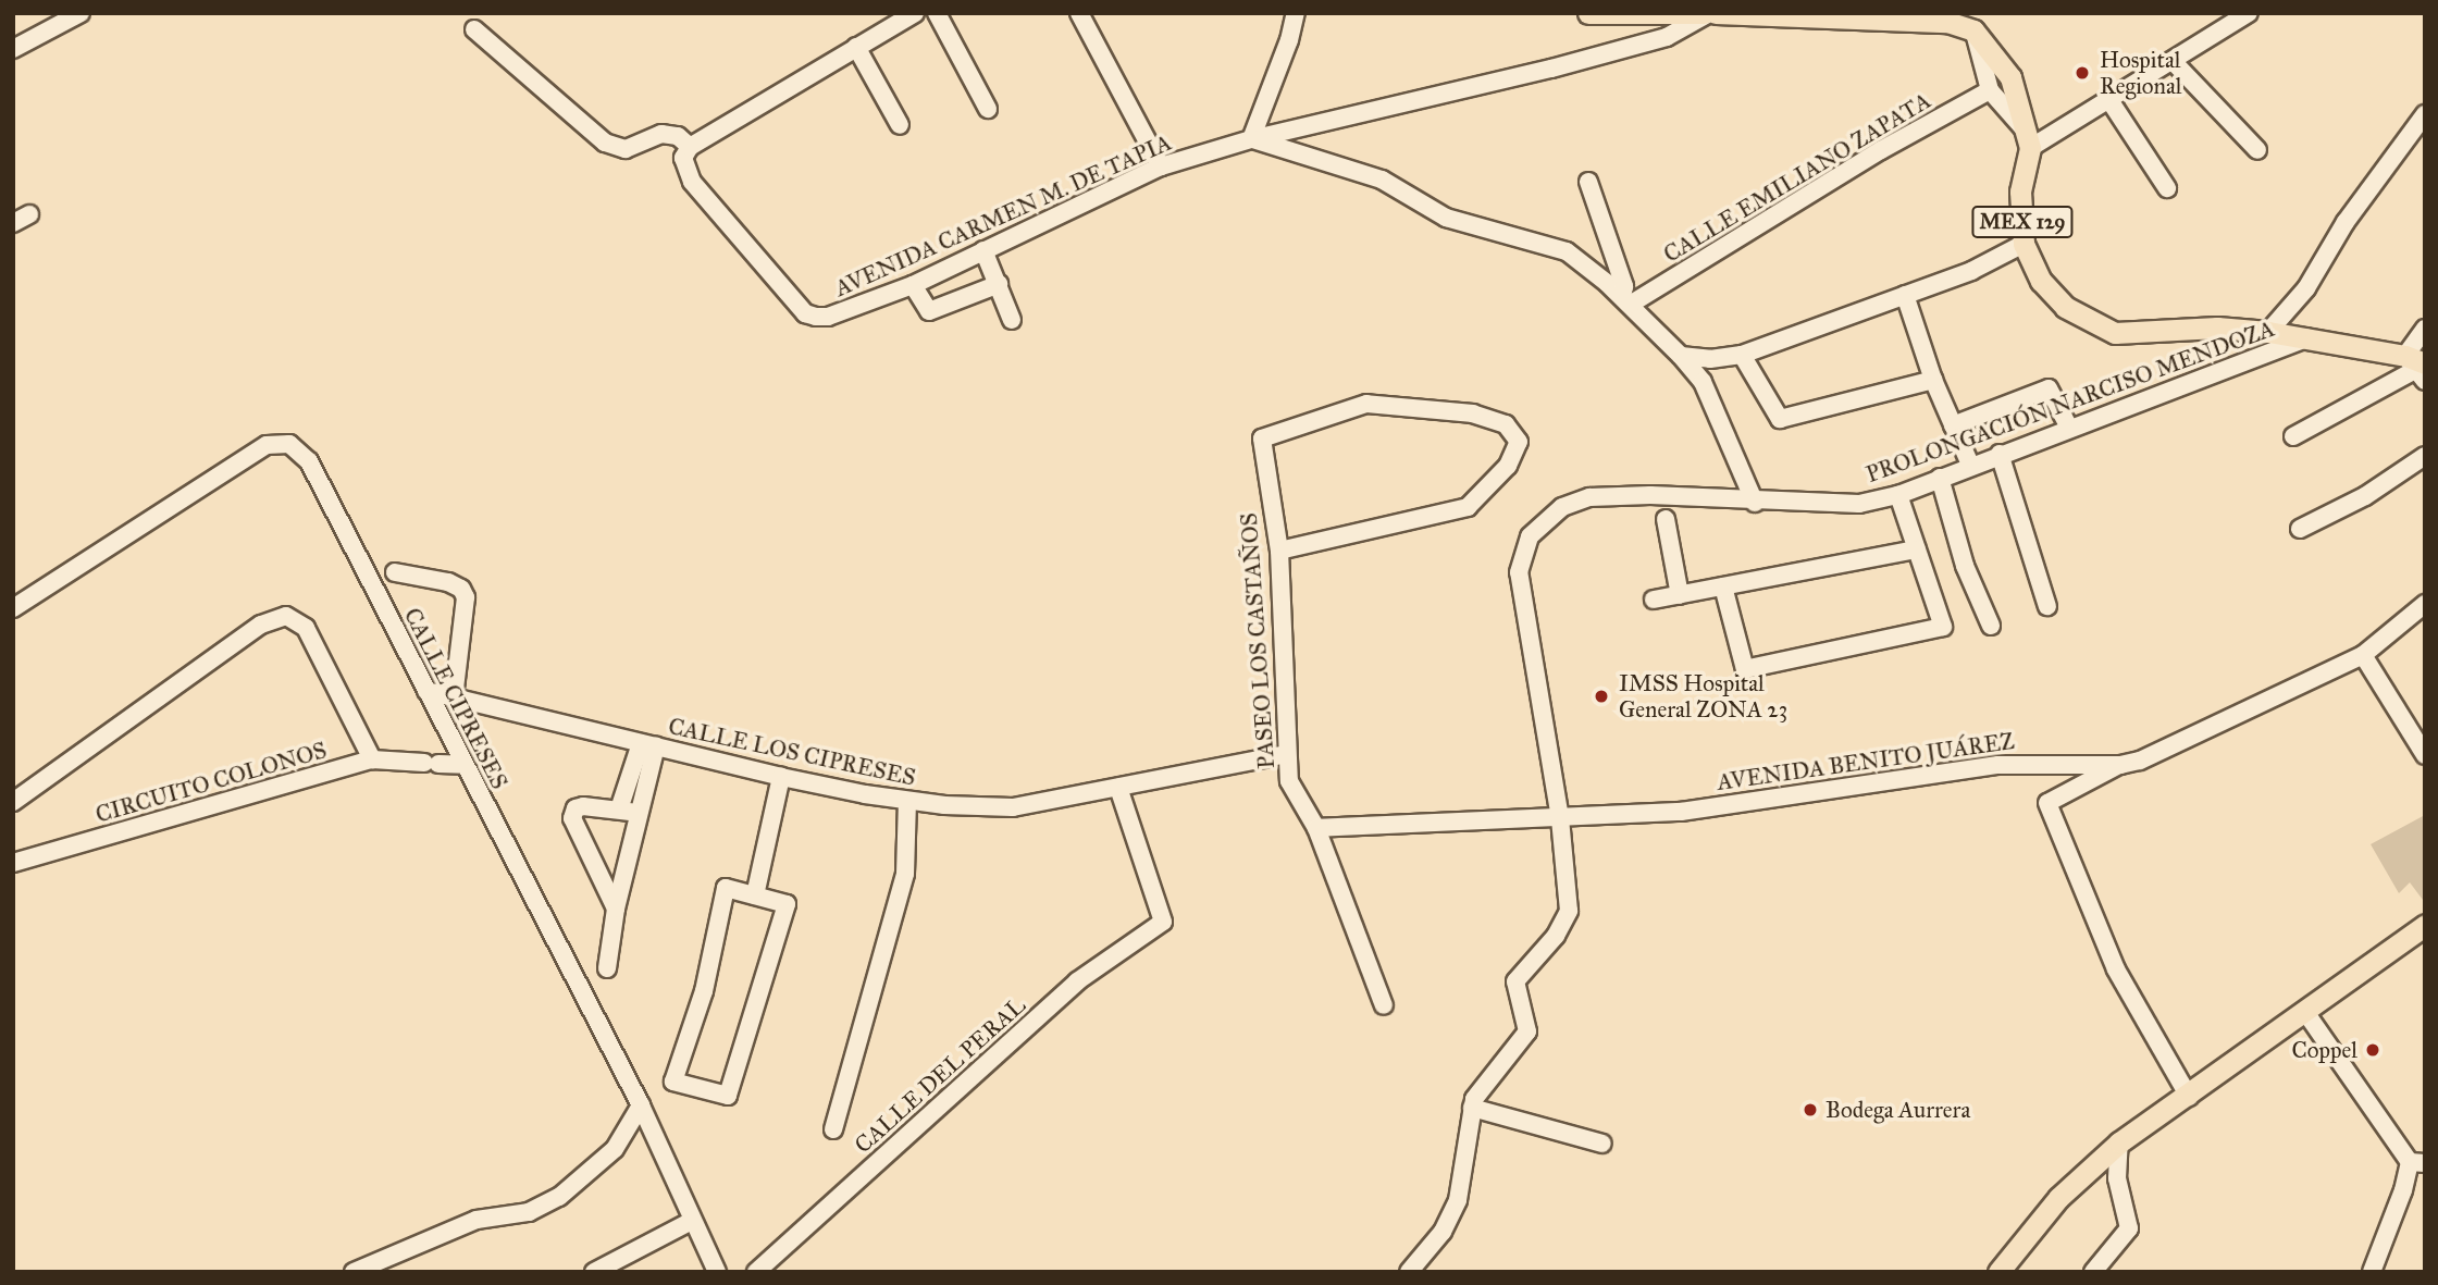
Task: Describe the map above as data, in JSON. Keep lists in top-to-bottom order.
{
  "streets": {
    "main road": ["MEX 129"],
    "street": [
      "CALLE EMILIANO ZAPATA",
      "AVENIDA CARMEN M. DE TAPIA",
      "PROLONGACIÓN NARCISO MENDOZA",
      "PASEO LOS CASTAÑOS",
      "CALLE CIPRESES",
      "CALLE LOS CIPRESES",
      "AVENIDA BENITO JUÁREZ",
      "CIRCUITO COLONOS",
      "CALLE DEL PERAL"
    ]
  },
  "crossings": [
    ["MEX 129", "PROLONGACIÓN NARCISO MENDOZA"],
    ["PROLONGACIÓN NARCISO MENDOZA", "AVENIDA BENITO JUÁREZ"],
    ["PASEO LOS CASTAÑOS", "CALLE LOS CIPRESES"],
    ["PASEO LOS CASTAÑOS", "AVENIDA BENITO JUÁREZ"],
    ["CALLE CIPRESES", "CALLE LOS CIPRESES"],
    ["CALLE CIPRESES", "CIRCUITO COLONOS"],
    ["CALLE LOS CIPRESES", "CALLE DEL PERAL"]
  ],
  "places": [
    "Hospital Regional",
    "IMSS Hospital General ZONA 23",
    "Coppel",
    "Bodega Aurrera"
  ]
}
